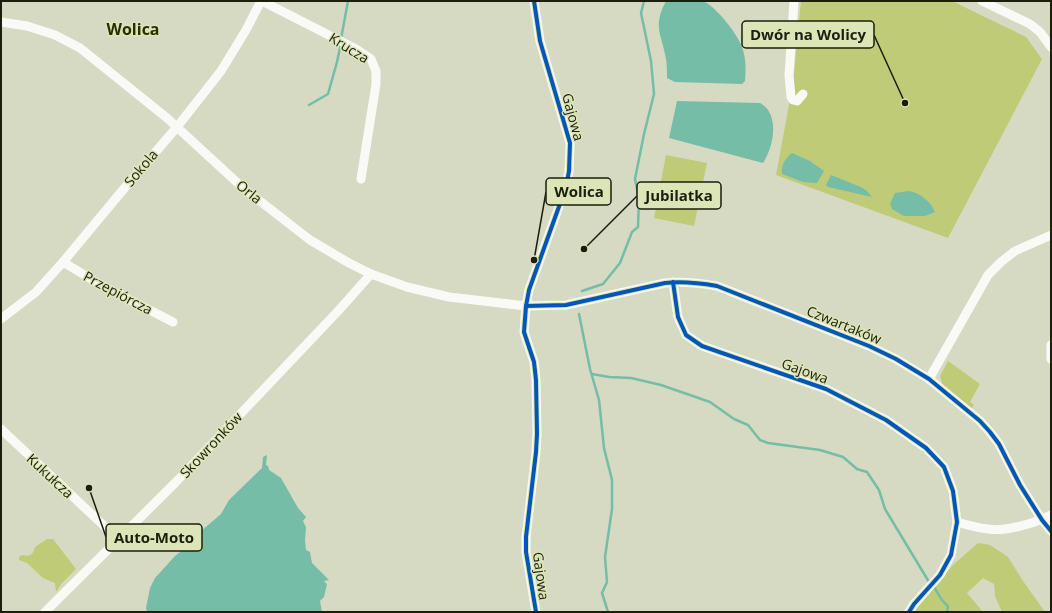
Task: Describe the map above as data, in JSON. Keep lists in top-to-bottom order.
{
  "streets": {
    "street": [
      "Krucza",
      "Gajowa",
      "Sokola",
      "Orla",
      "Przepiórcza",
      "Czwartaków",
      "Skowronków",
      "Kukułcza"
    ]
  },
  "crossings": [
    ["Krucza", "Sokola"],
    ["Gajowa", "Orla"],
    ["Gajowa", "Czwartaków"],
    ["Sokola", "Orla"],
    ["Sokola", "Przepiórcza"],
    ["Orla", "Skowronków"],
    ["Skowronków", "Kukułcza"]
  ],
  "districts": ["Wolica"],
  "places": [
    "Dwór na Wolicy",
    "Jubilatka",
    "Wolica",
    "Auto-Moto"
  ]
}
